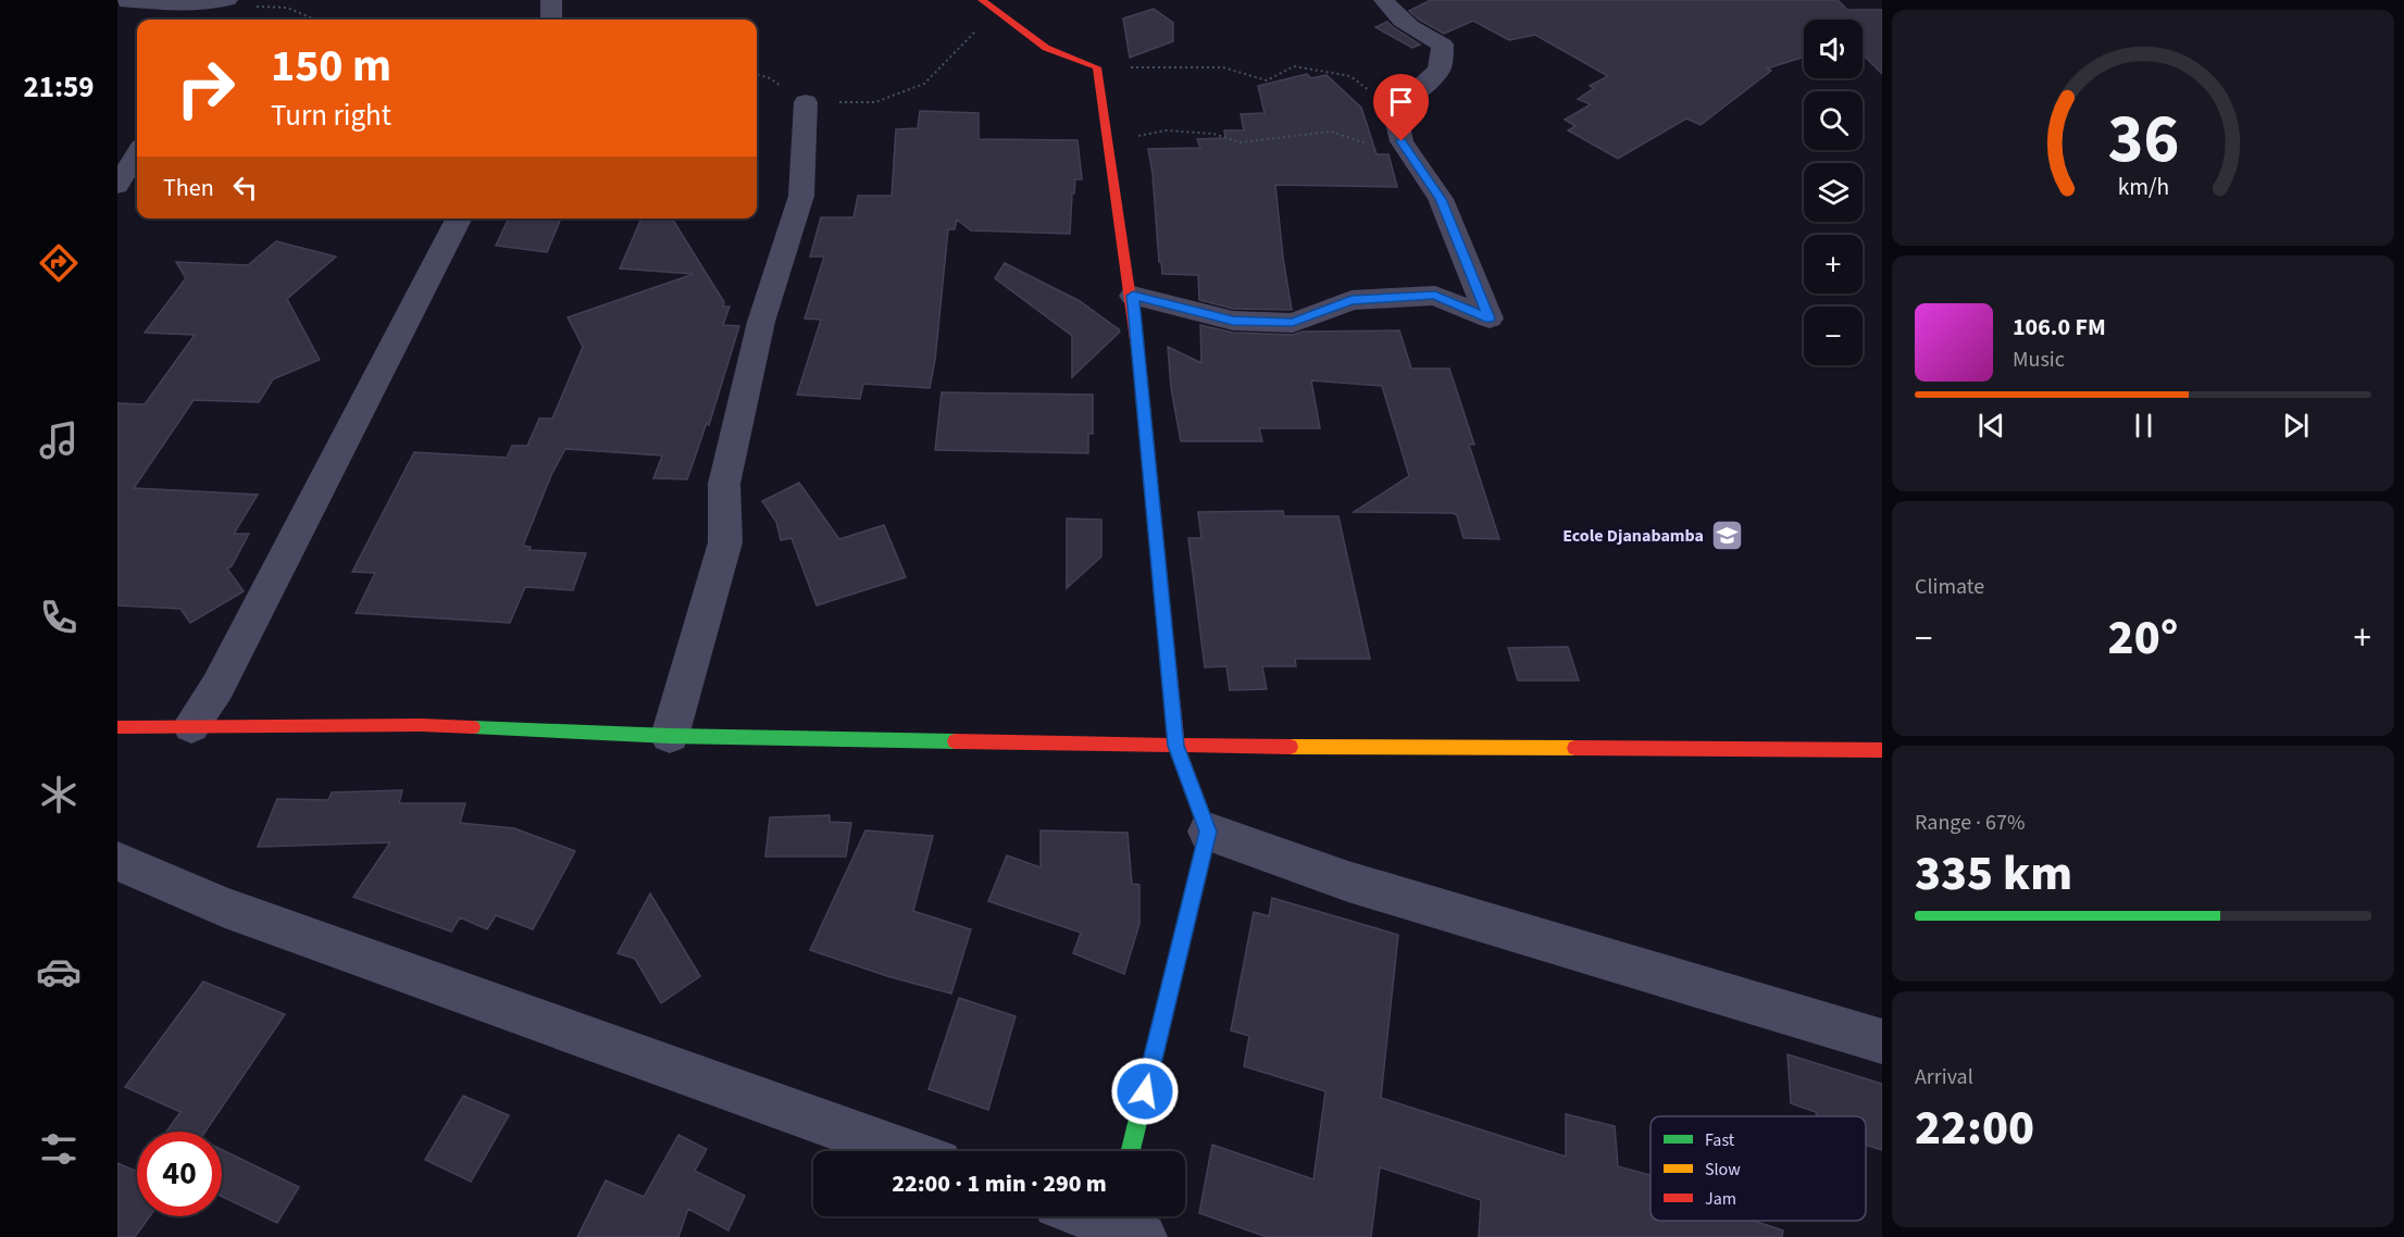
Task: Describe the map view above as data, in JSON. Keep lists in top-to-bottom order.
{
  "places": {
    "school or university": ["Ecole Djanabamba"]
  },
  "legend": ["Fast", "Slow", "Jam"],
  "page": {
    "tabs": "21:59",
    "map_buttons": ["+", "−"],
    "turn": ["150 m", "Turn right"],
    "then": "Then",
    "song": ["106.0 FM", "Music"],
    "tile": [
      "Climate",
      ["Range · 67%", "335 km"],
      ["Arrival", "22:00"]
    ],
    "heat": ["−", "20°", "+"],
    "limit": "40",
    "trip": "22:00 · 1 min · 290 m",
    "gauge": ["36", "km/h"]
  }
}
